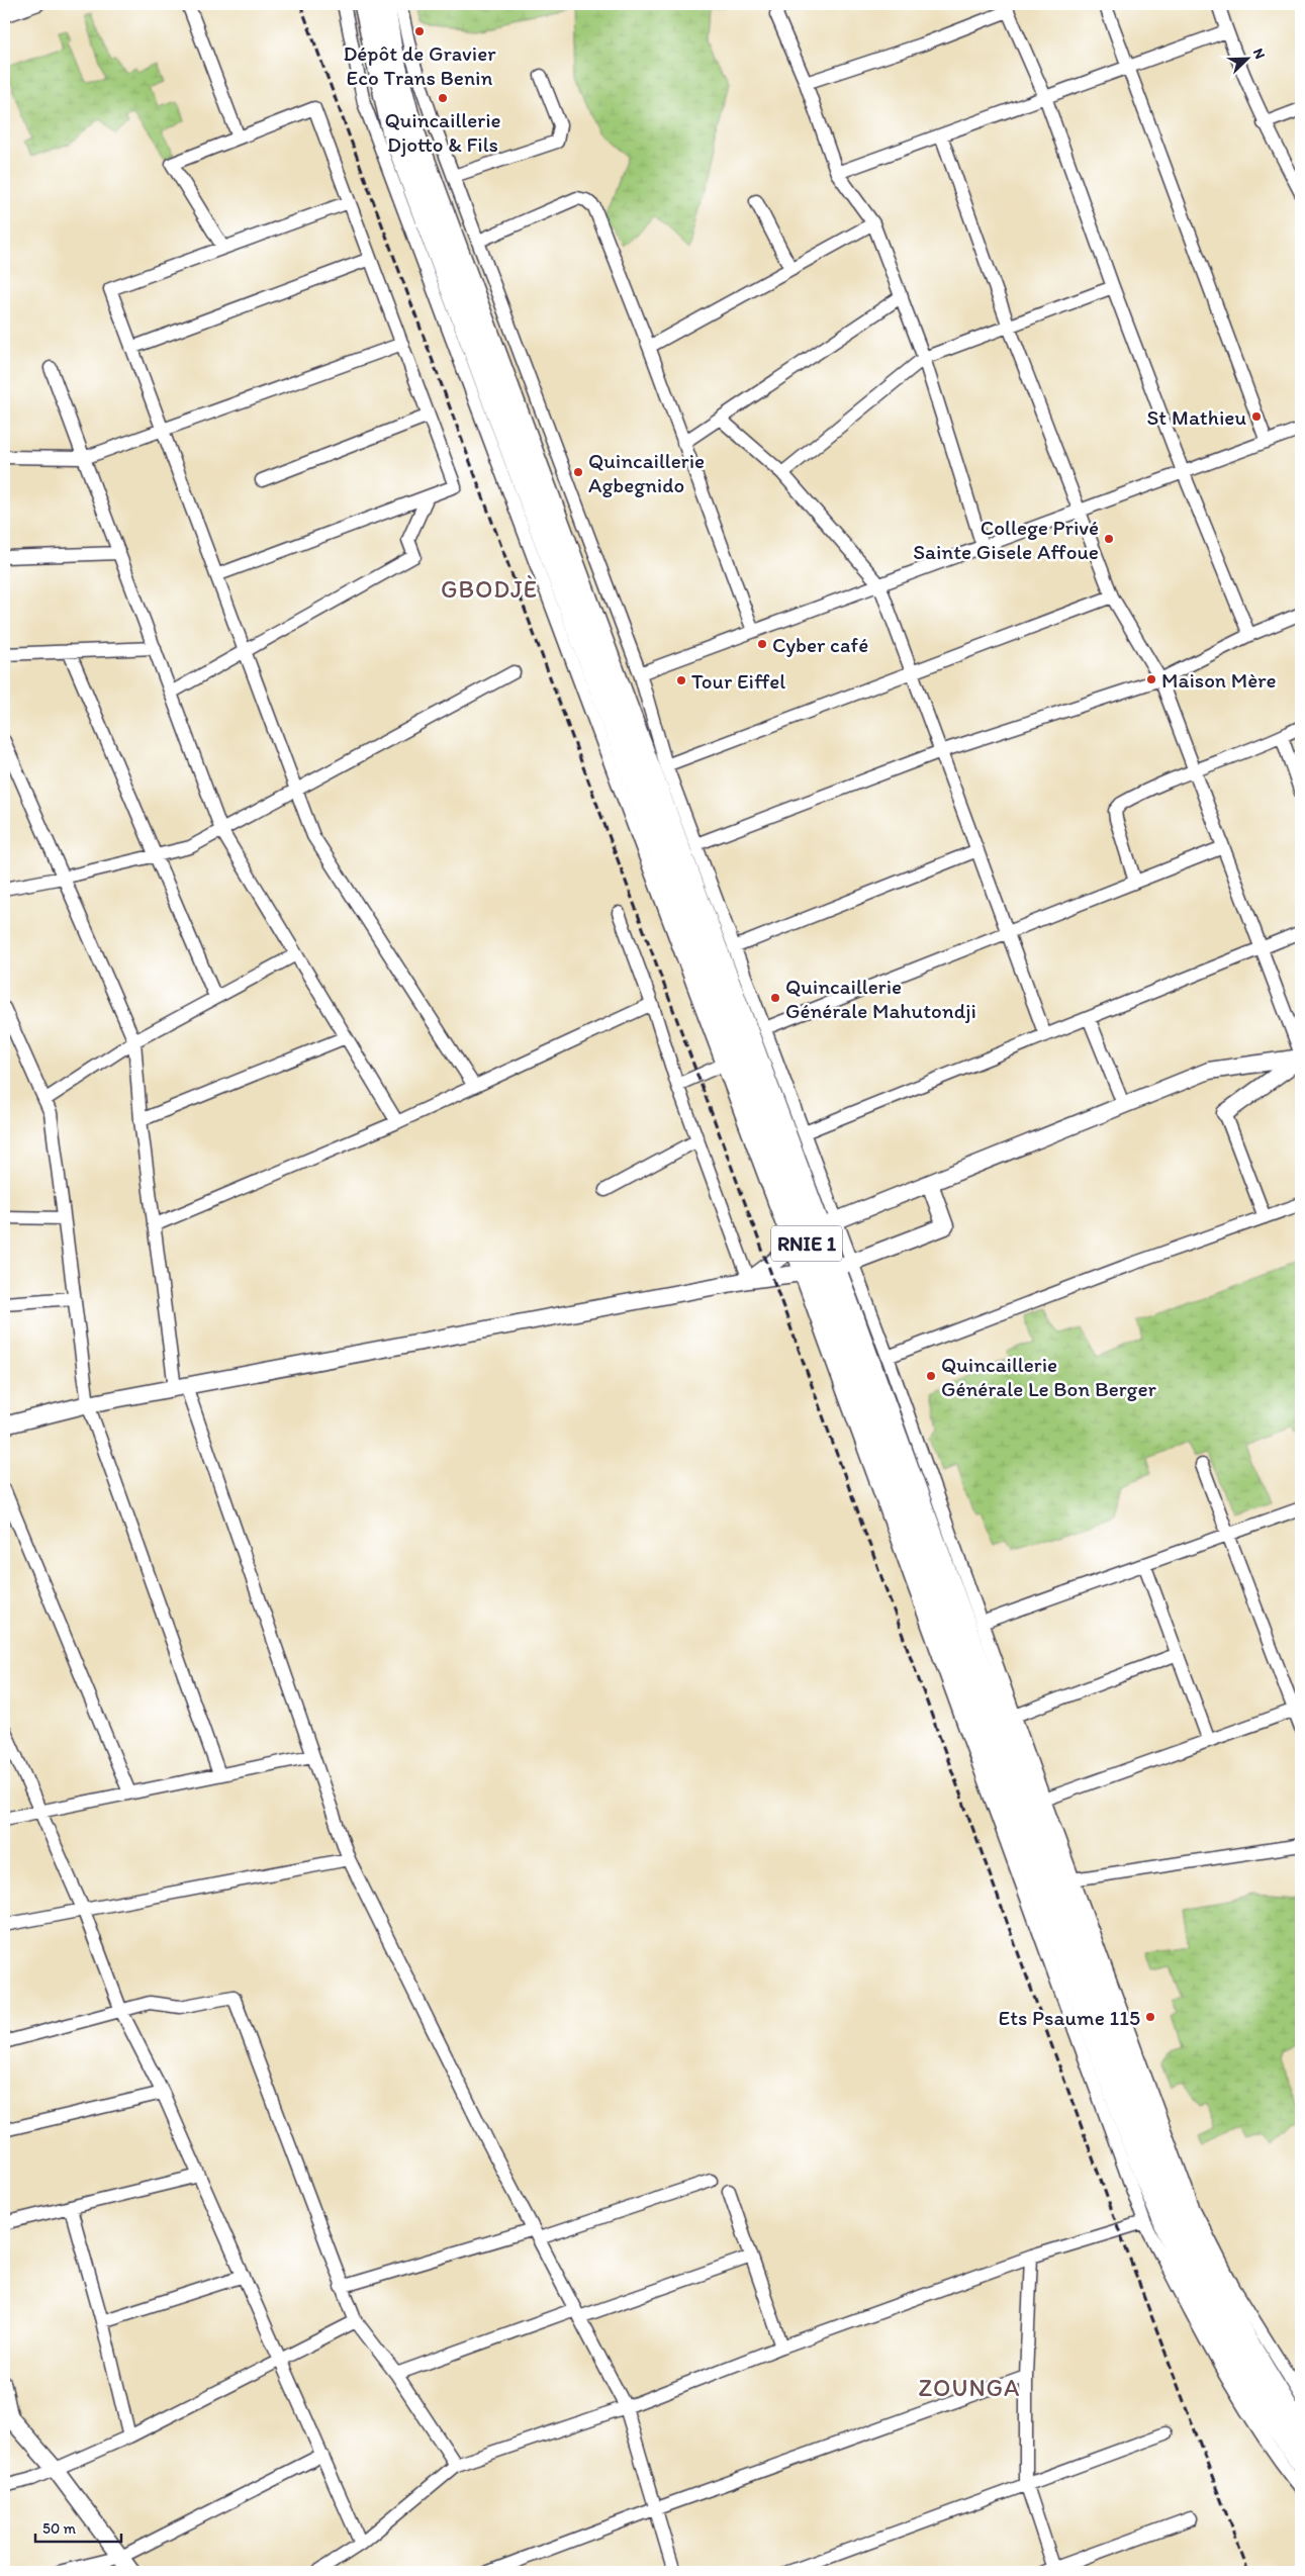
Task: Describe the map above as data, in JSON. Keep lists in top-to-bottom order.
{
  "streets": {
    "highway": ["RNIE 1"]
  },
  "districts": ["GBODJÈ", "ZOUNGA"],
  "places": [
    "Dépôt de Gravier Eco Trans Benin",
    "Quincaillerie Djotto & Fils",
    "St Mathieu",
    "Quincaillerie Agbegnido",
    "College Privé Sainte Gisele Affoue",
    "Cyber café",
    "Maison Mère",
    "Tour Eiffel",
    "Quincaillerie Générale Mahutondji",
    "Quincaillerie Générale Le Bon Berger",
    "Ets Psaume 115"
  ],
  "scale_bar": "50 m",
  "north": "top right"
}
